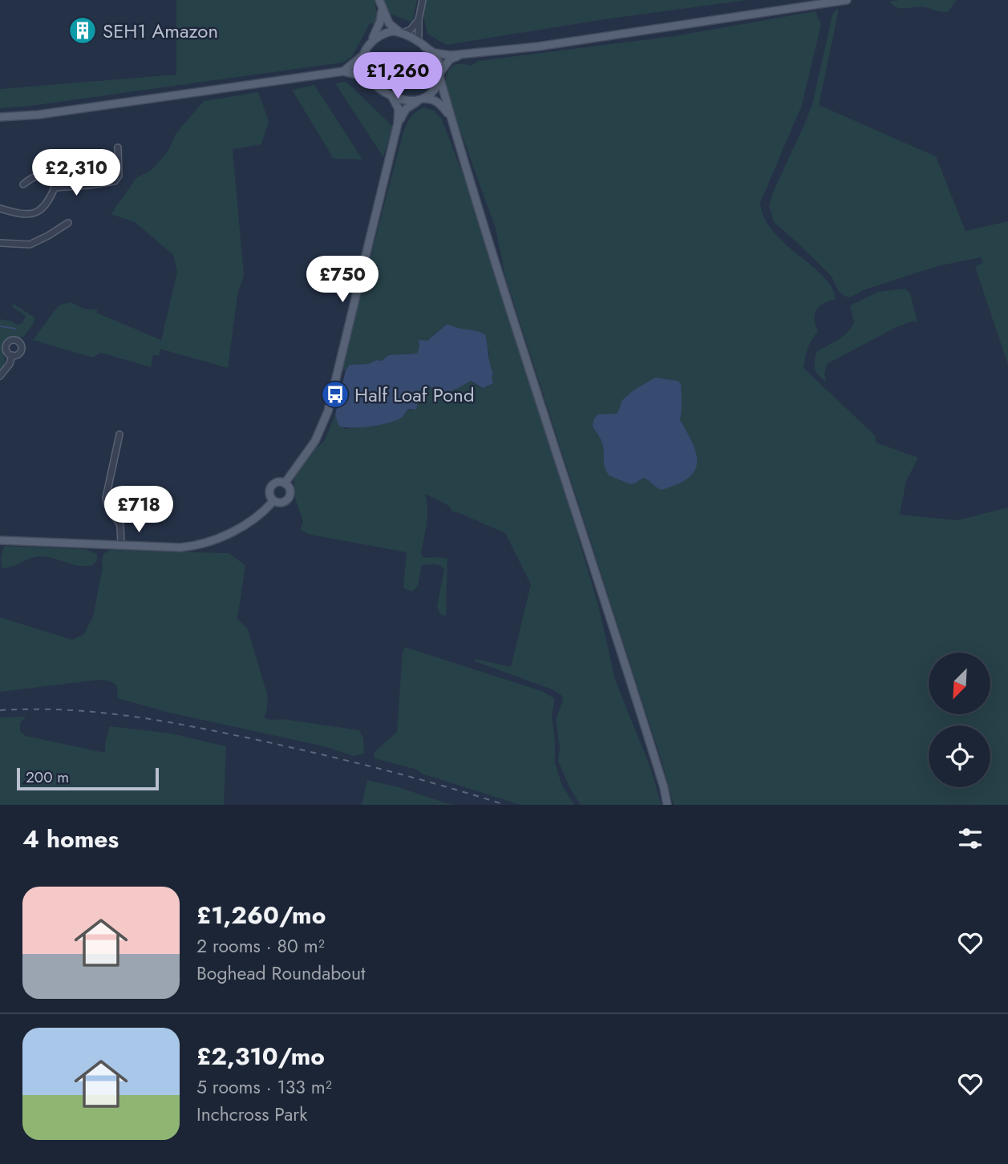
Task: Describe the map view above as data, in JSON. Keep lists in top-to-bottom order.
{
  "places": {
    "building": ["SEH1 Amazon"],
    "bus stop": ["Half Loaf Pond"]
  },
  "scale_bar": "200 m",
  "north": "bottom left",
  "page": {
    "price": [
      "£1,260",
      "£2,310",
      "£750",
      "£718"
    ],
    "scale": "200 m",
    "heading": "4 homes",
    "list": [
      {
        "name": "£1,260/mo",
        "note": "2 rooms · 80 m² · Boghead Roundabout"
      },
      {
        "name": "£2,310/mo",
        "note": "5 rooms · 133 m² · Inchcross Park"
      }
    ]
  }
}
